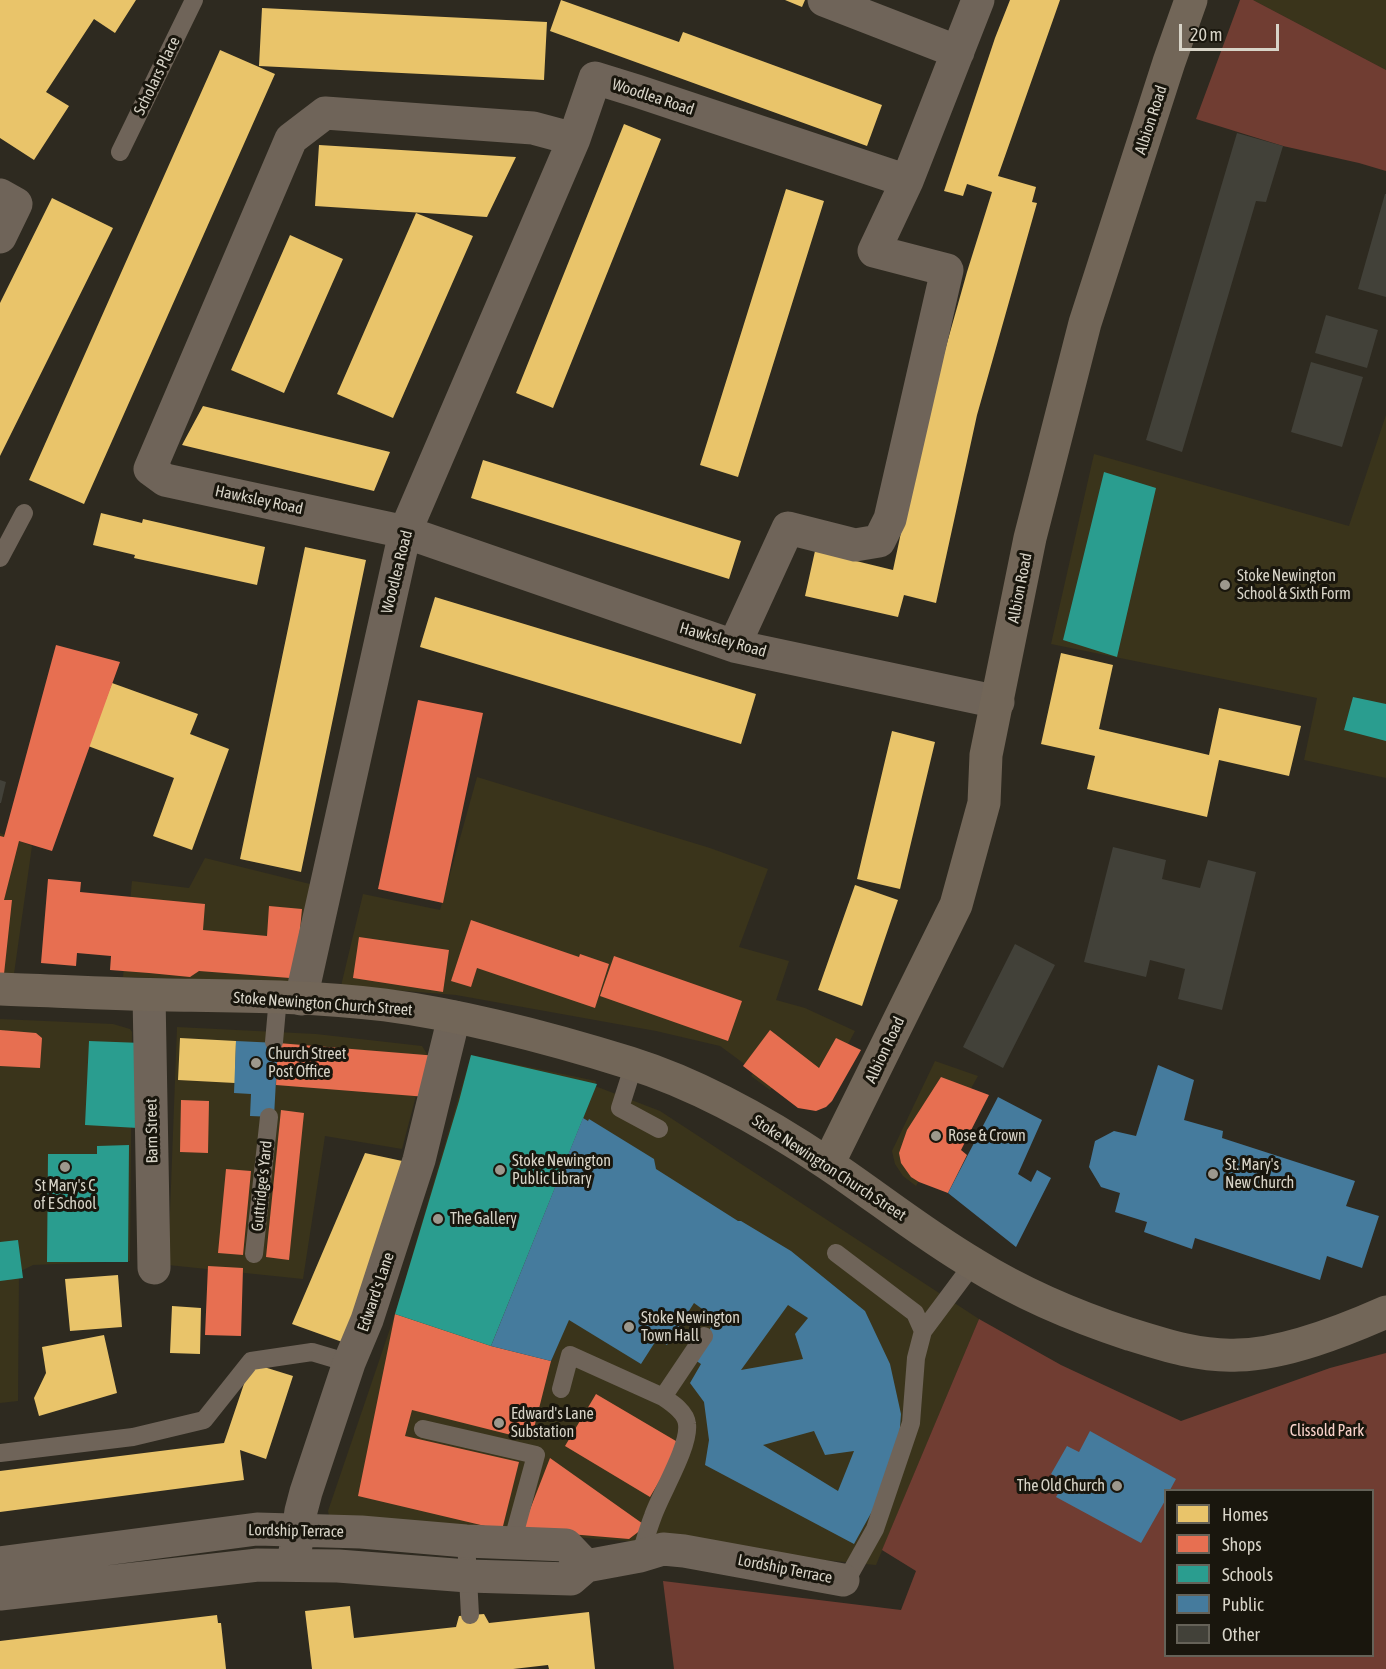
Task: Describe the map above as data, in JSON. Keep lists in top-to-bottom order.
{
  "streets": {
    "main road": ["Albion Road", "Stoke Newington Church Street"],
    "street": [
      "Woodlea Road",
      "Hawksley Road",
      "Barn Street",
      "Edward's Lane",
      "Lordship Terrace"
    ],
    "lane": ["Scholars Place", "Guttridge's Yard"]
  },
  "crossings": [
    ["Woodlea Road", "Hawksley Road"],
    ["Woodlea Road", "Stoke Newington Church Street"],
    ["Albion Road", "Hawksley Road"],
    ["Albion Road", "Stoke Newington Church Street"],
    ["Stoke Newington Church Street", "Barn Street"],
    ["Stoke Newington Church Street", "Edward's Lane"],
    ["Edward's Lane", "Lordship Terrace"]
  ],
  "parks": ["Clissold Park"],
  "places": [
    "Stoke Newington School & Sixth Form",
    "Church Street Post Office",
    "Rose & Crown",
    "St Mary's C of E School",
    "Stoke Newington Public Library",
    "St. Mary's New Church",
    "The Gallery",
    "Stoke Newington Town Hall",
    "Edward's Lane Substation",
    "The Old Church"
  ],
  "legend": [
    "Homes",
    "Shops",
    "Schools",
    "Public",
    "Other"
  ],
  "scale_bar": "20 m"
}
